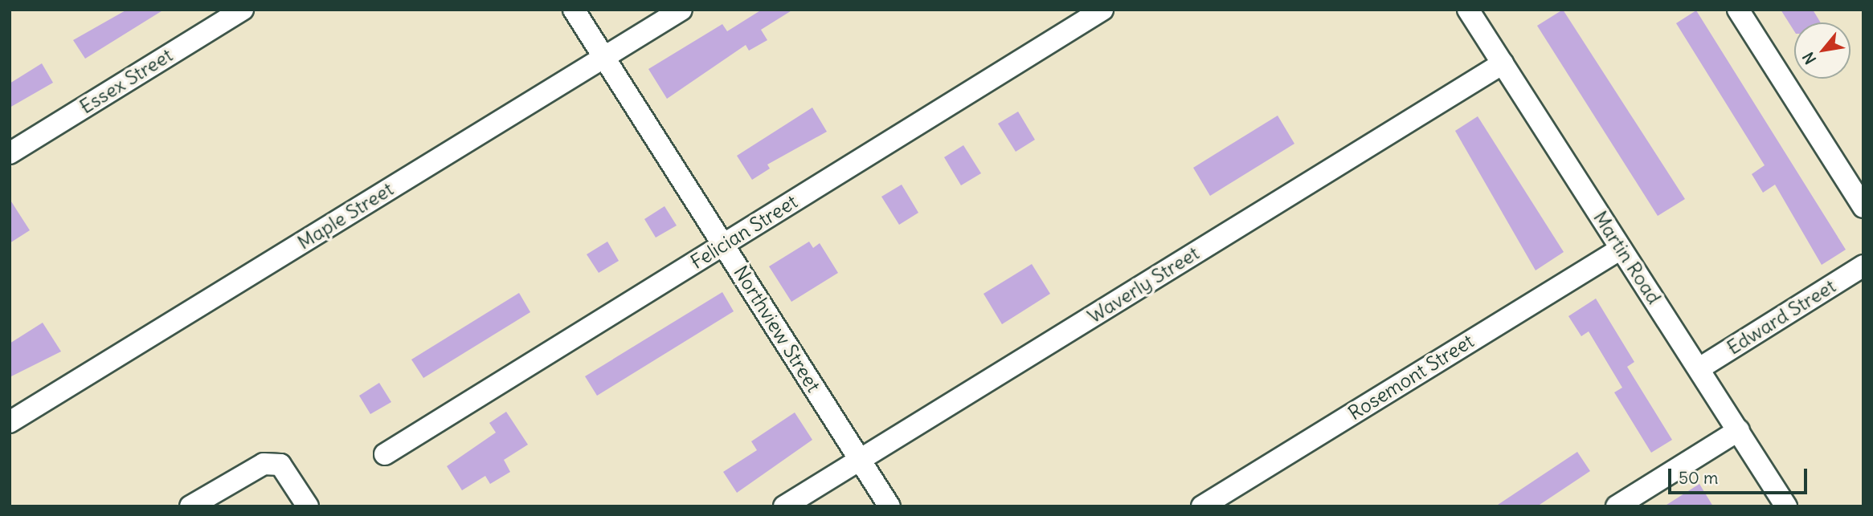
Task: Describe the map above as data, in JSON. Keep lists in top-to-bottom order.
{
  "streets": {
    "street": [
      "Essex Street",
      "Maple Street",
      "Felician Street",
      "Martin Road",
      "Waverly Street",
      "Edward Street",
      "Northview Street",
      "Rosemont Street"
    ]
  },
  "crossings": [
    ["Maple Street", "Northview Street"],
    ["Felician Street", "Northview Street"],
    ["Martin Road", "Waverly Street"],
    ["Martin Road", "Edward Street"],
    ["Martin Road", "Rosemont Street"],
    ["Waverly Street", "Northview Street"]
  ],
  "scale_bar": "50 m",
  "north": "bottom left"
}
